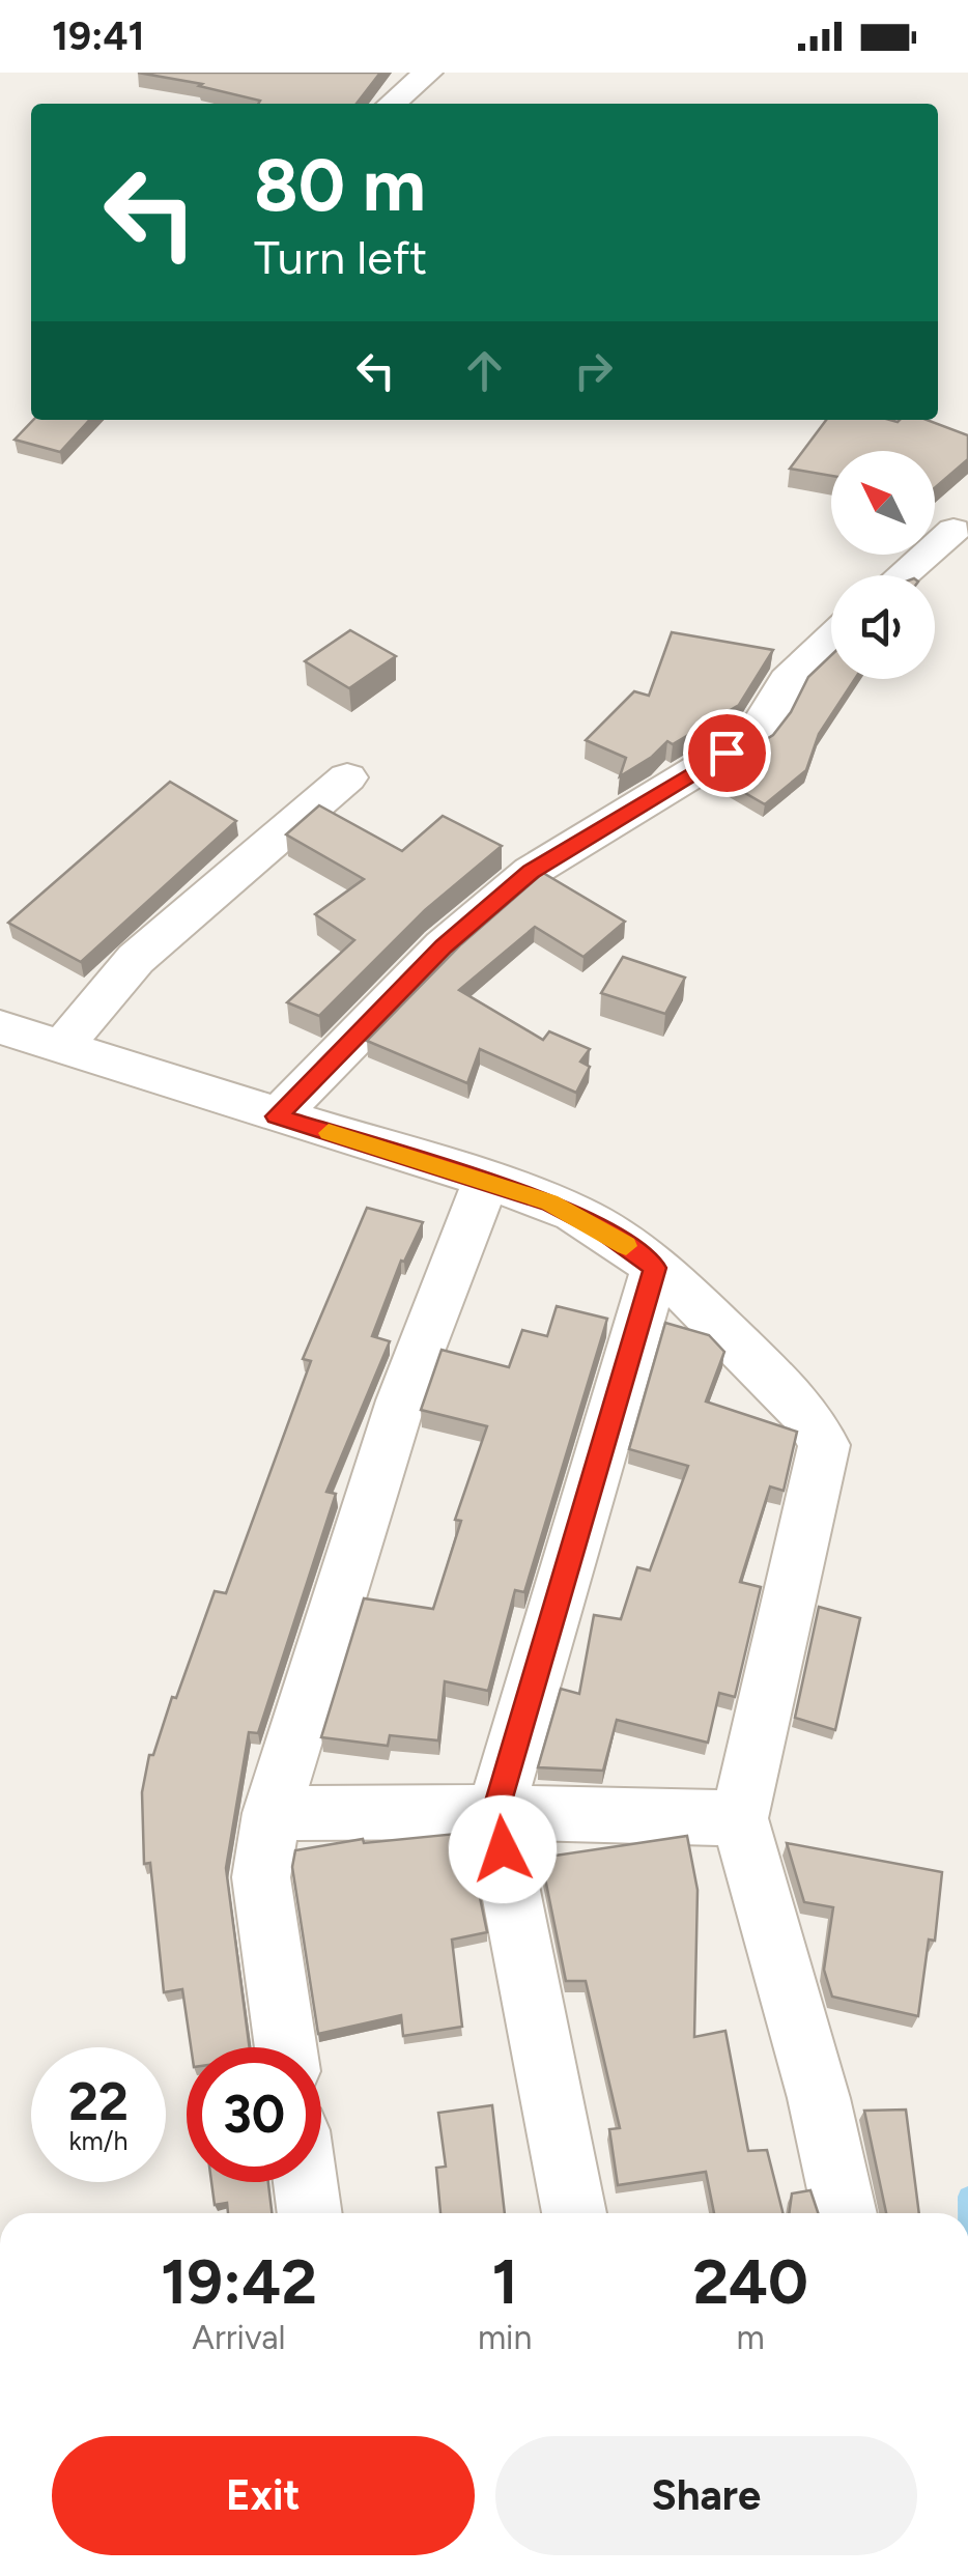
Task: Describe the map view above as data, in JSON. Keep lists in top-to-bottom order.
{
  "north": "top left",
  "page": {
    "status": "19:41",
    "turn": ["80 m", "Turn left"],
    "speed": "22 km/h",
    "limit": "30",
    "eta": [
      "19:42",
      "Arrival",
      "1",
      "min",
      "240",
      "m"
    ],
    "buttons": ["Exit", "Share"]
  }
}
